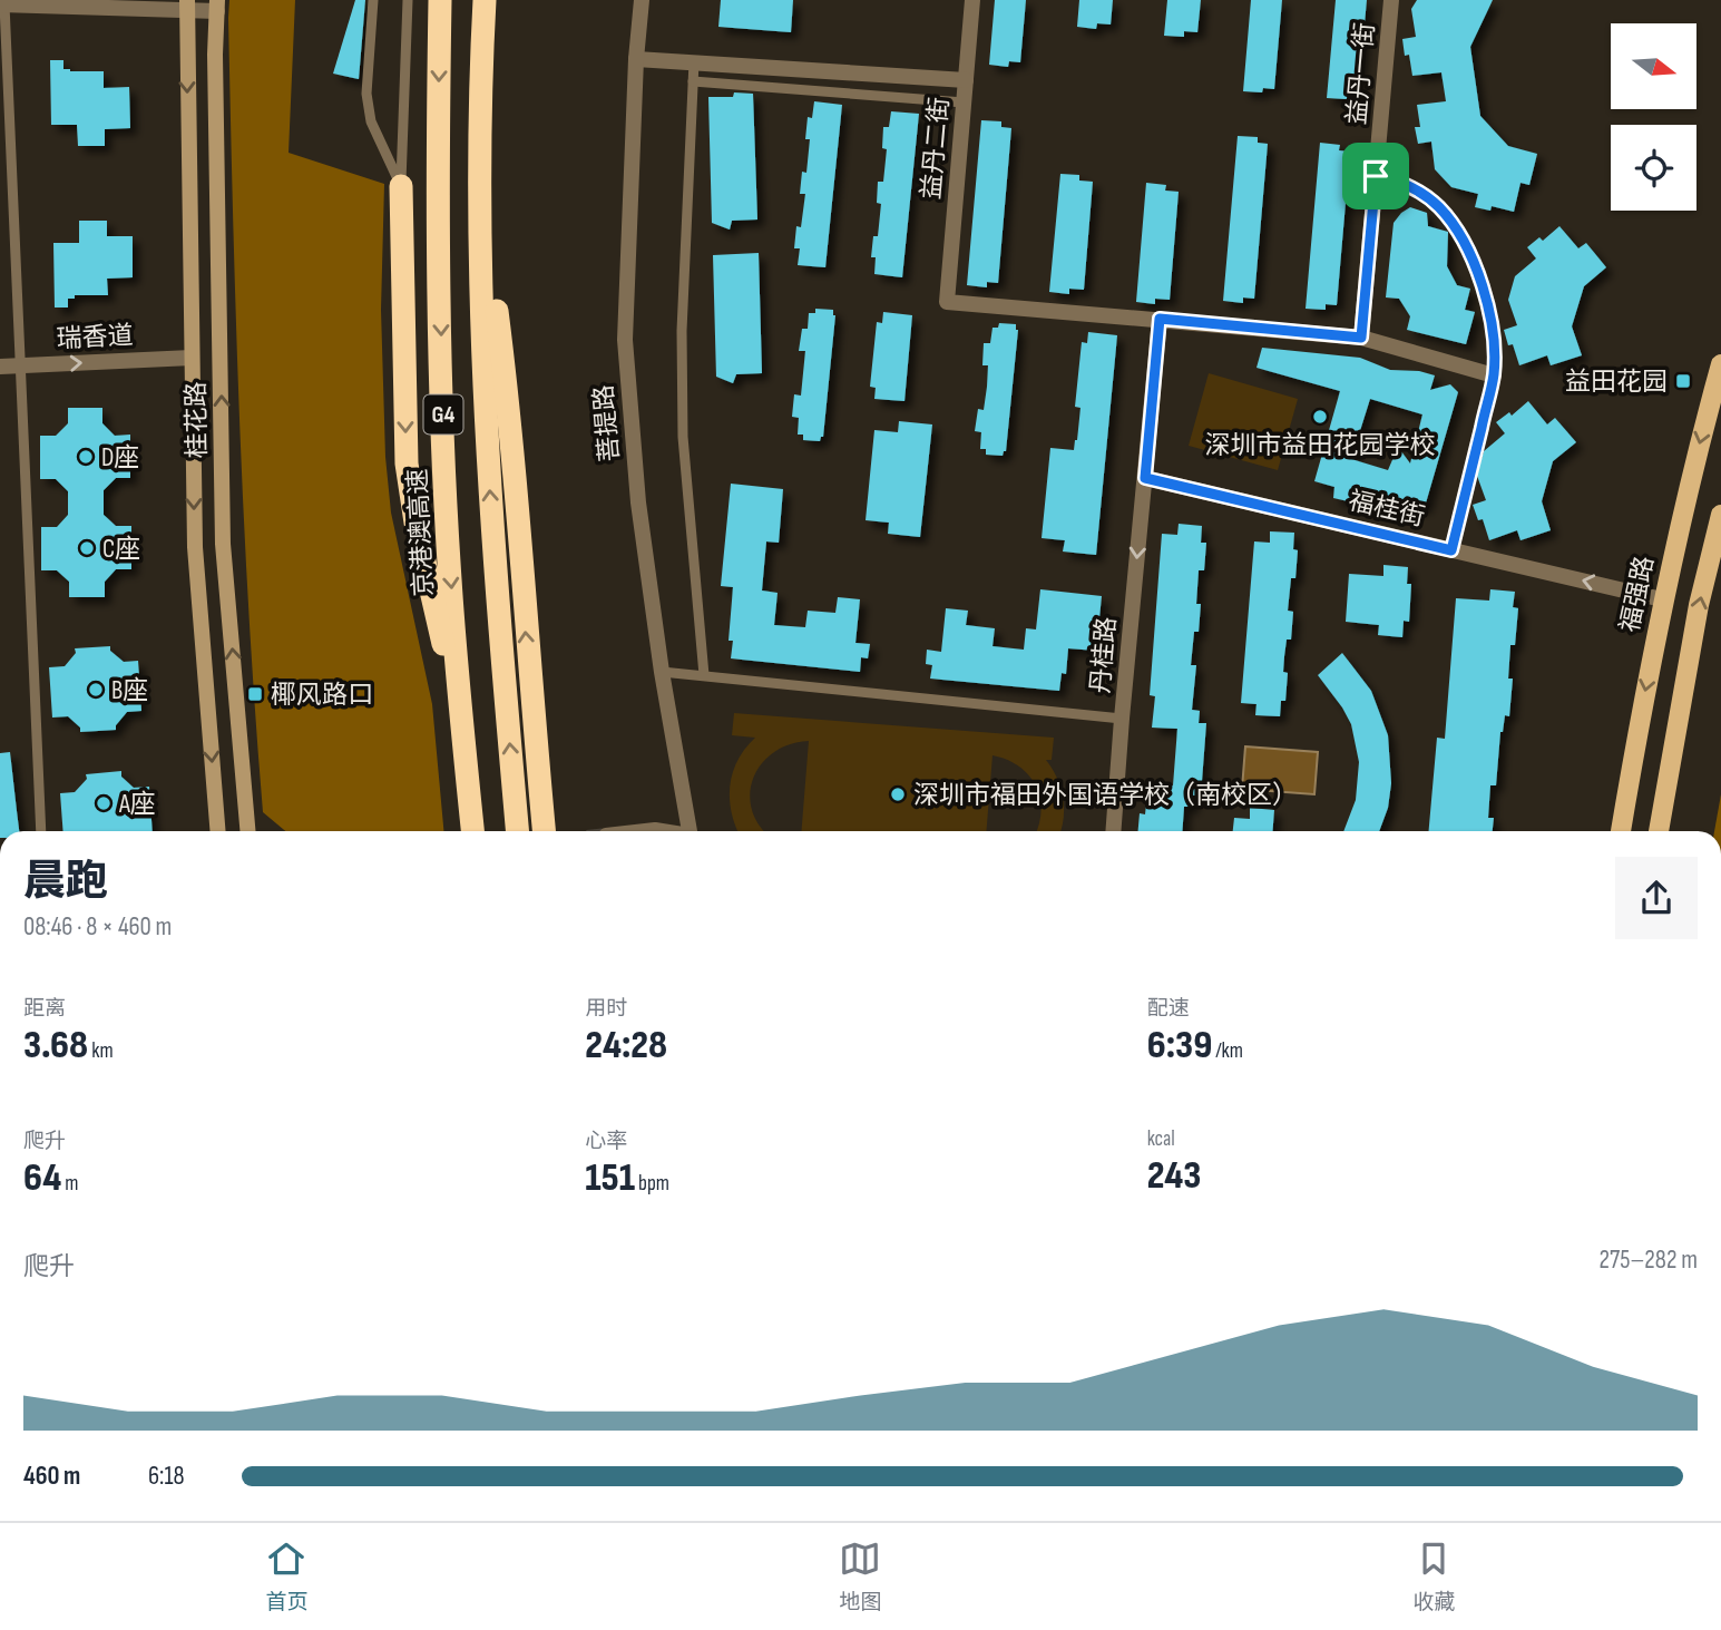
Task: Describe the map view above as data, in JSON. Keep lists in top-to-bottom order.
{
  "streets": {
    "highway": ["G4", "京港澳高速"],
    "main road": ["桂花路", "福强路"],
    "street": [
      "益丹一街",
      "益丹二街",
      "瑞香道",
      "菩提路",
      "福桂街",
      "丹桂路"
    ]
  },
  "crossings": [
    ["益丹二街", "丹桂路"],
    ["瑞香道", "桂花路"],
    ["福桂街", "福强路"],
    ["福桂街", "丹桂路"]
  ],
  "one_way": ["瑞香道", "福桂街", "丹桂路"],
  "places": {
    "transit": ["益田花园", "椰风路口"],
    "other": [
      "深圳市益田花园学校",
      "D座",
      "C座",
      "B座",
      "深圳市福田外国语学校（南校区）",
      "A座"
    ]
  },
  "north": "right",
  "page": {
    "heading": ["晨跑", "08:46 · 8 × 460 m"],
    "stats": [
      ["距离", "3.68 km"],
      ["用时", "24:28"],
      ["配速", "6:39 /km"],
      ["爬升", "64 m"],
      ["心率", "151 bpm"],
      ["kcal", "243"]
    ],
    "chart": ["爬升", "275–282 m"],
    "list": [
      {
        "name": "460 m",
        "note": "6:18"
      }
    ],
    "tabs": ["首页", "地图", "收藏"]
  }
}
